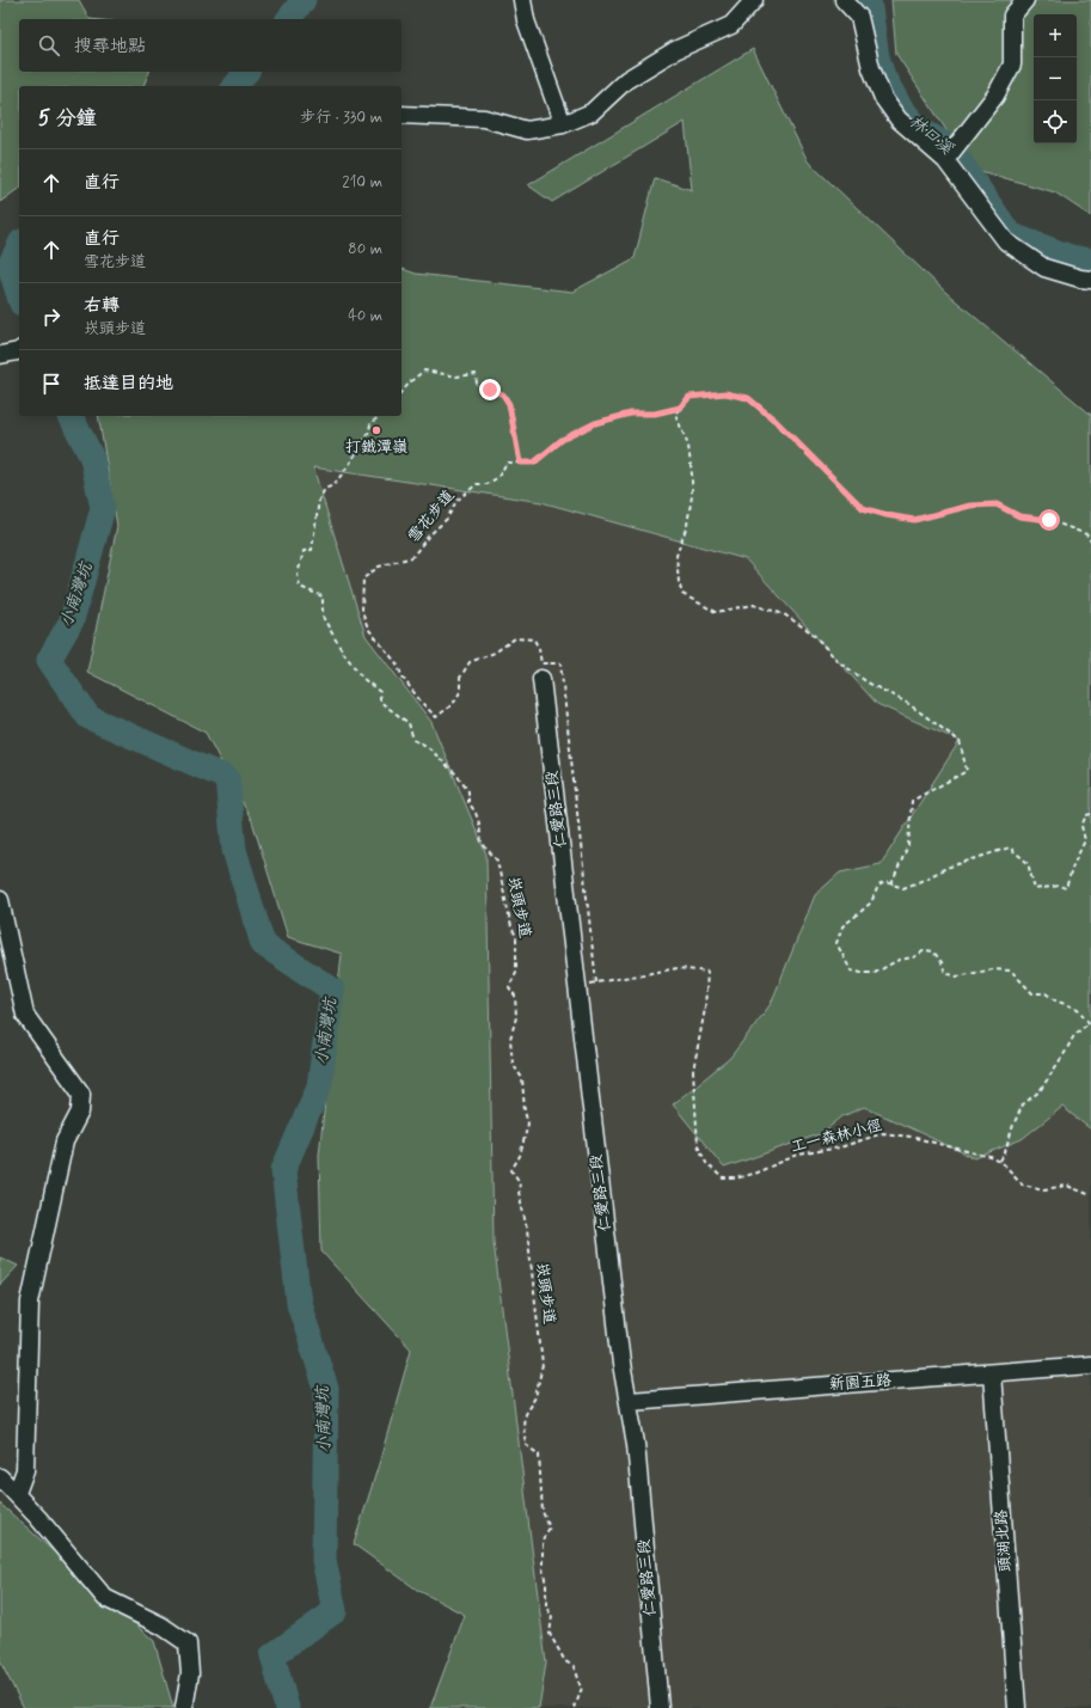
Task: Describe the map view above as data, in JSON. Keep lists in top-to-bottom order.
{
  "streets": {
    "street": ["仁愛路三段", "新園五路", "頭湖北路"],
    "path": ["雪花步道", "崁頭步道", "工一森林小徑"]
  },
  "crossings": [
    ["雪花步道", "仁愛路三段"],
    ["仁愛路三段", "工一森林小徑"],
    ["仁愛路三段", "新園五路"],
    ["新園五路", "頭湖北路"]
  ],
  "water": ["林口溪", "小南灣坑"],
  "places": ["打鐵潭嶺"],
  "page": {
    "map_buttons": ["+", "−"],
    "search": "搜尋地點",
    "heading": ["5 分鐘", "步行 · 330 m"],
    "list": [
      ["直行", "210 m"],
      ["直行", "雪花步道", "80 m"],
      ["右轉", "崁頭步道", "40 m"],
      "抵達目的地"
    ]
  }
}
